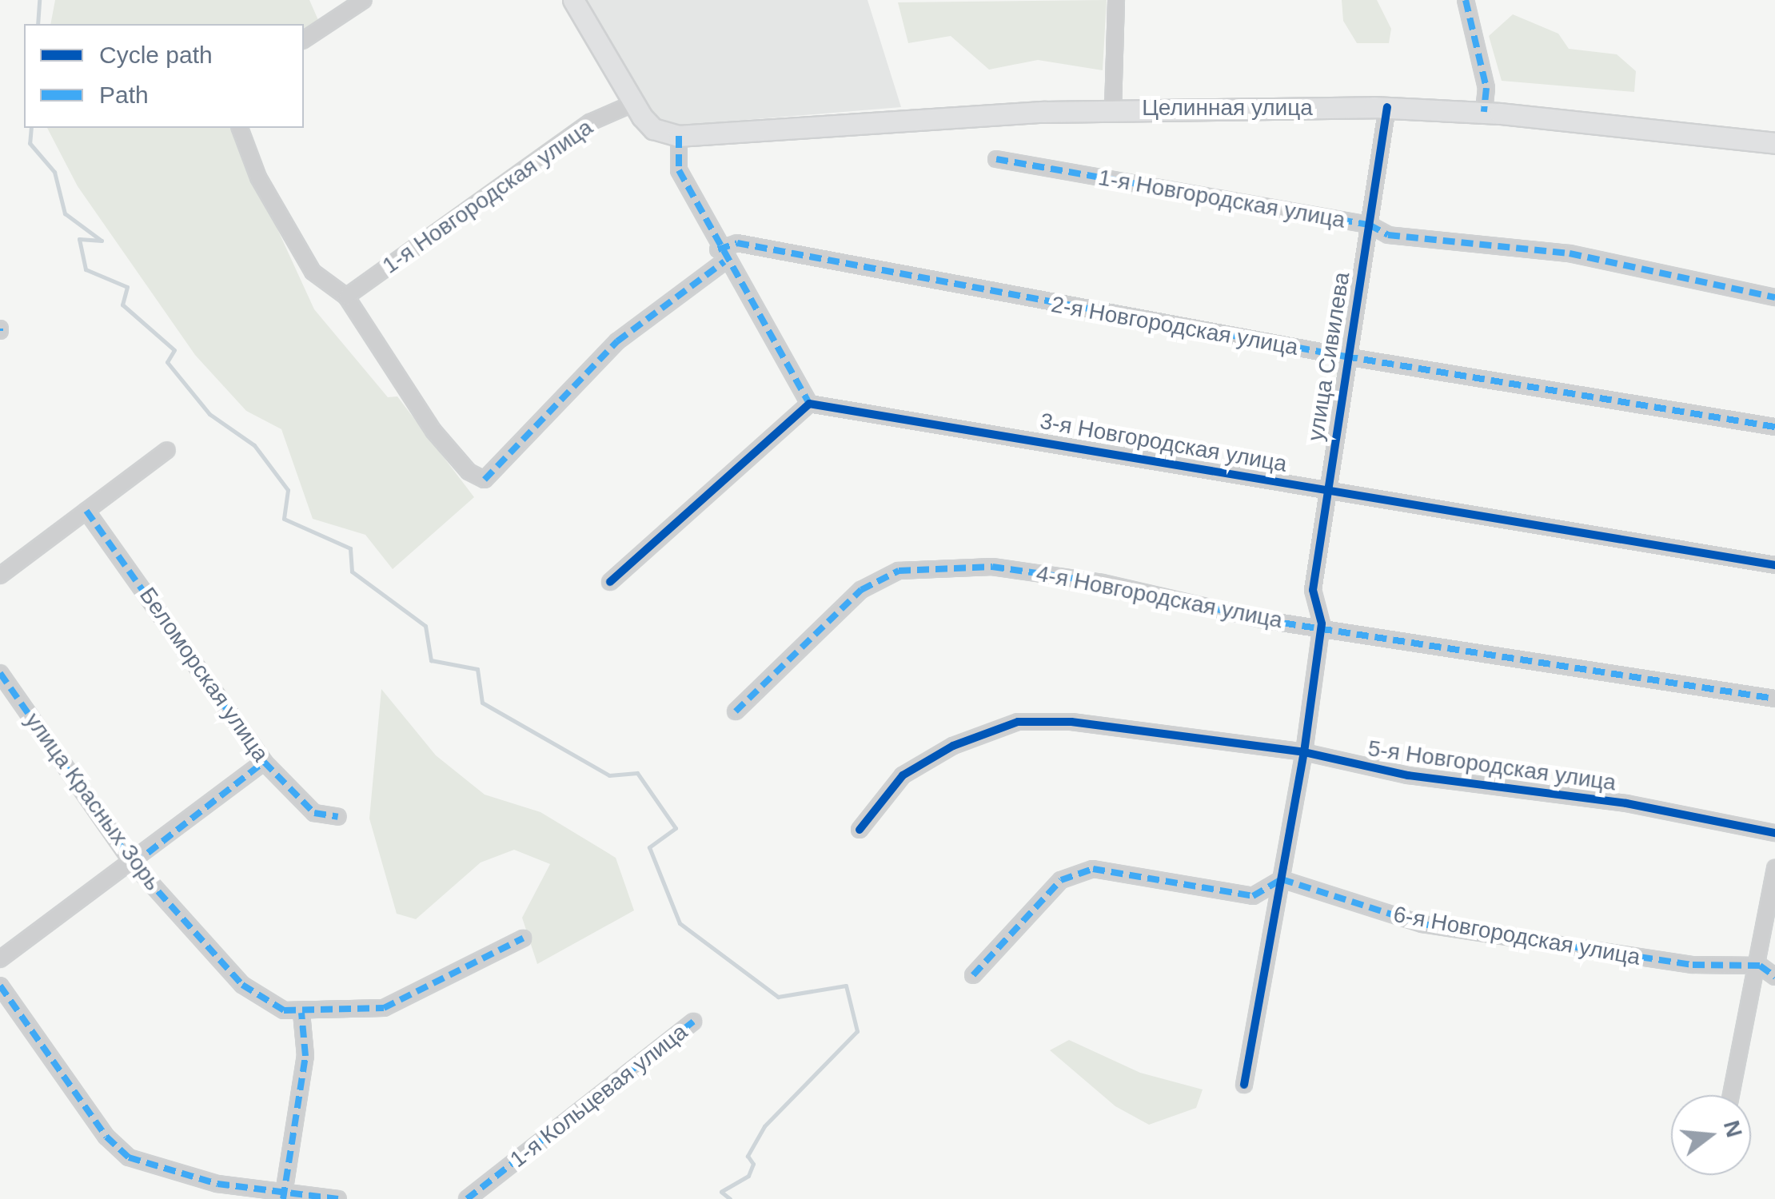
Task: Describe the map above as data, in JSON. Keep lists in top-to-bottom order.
{
  "streets": {
    "main road": ["Целинная улица"],
    "street": [
      "1-я Новгородская улица",
      "2-я Новгородская улица",
      "улица Сивилева",
      "3-я Новгородская улица",
      "4-я Новгородская улица",
      "Беломорская улица",
      "5-я Новгородская улица",
      "улица Красных Зорь",
      "6-я Новгородская улица",
      "1-я Кольцевая улица"
    ]
  },
  "crossings": [
    ["Целинная улица", "улица Сивилева"],
    ["1-я Новгородская улица", "улица Сивилева"],
    ["2-я Новгородская улица", "улица Сивилева"],
    ["улица Сивилева", "3-я Новгородская улица"],
    ["улица Сивилева", "4-я Новгородская улица"],
    ["улица Сивилева", "5-я Новгородская улица"],
    ["улица Сивилева", "6-я Новгородская улица"]
  ],
  "legend": ["Cycle path", "Path"],
  "north": "right"
}
